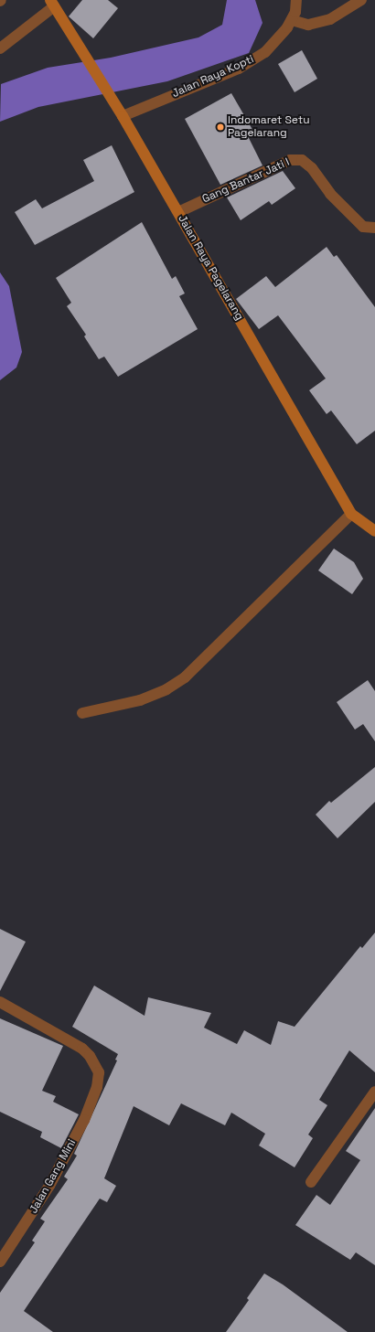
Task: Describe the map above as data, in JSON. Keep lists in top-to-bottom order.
{
  "streets": {
    "street": [
      "Jalan Raya Kopti",
      "Gang Bantar Jati I",
      "Jalan Raya Pagelarang",
      "Jalan Gang Mini"
    ]
  },
  "crossings": [
    ["Jalan Raya Kopti", "Jalan Raya Pagelarang"],
    ["Gang Bantar Jati I", "Jalan Raya Pagelarang"]
  ],
  "places": ["Indomaret Setu Pagelarang"]
}
